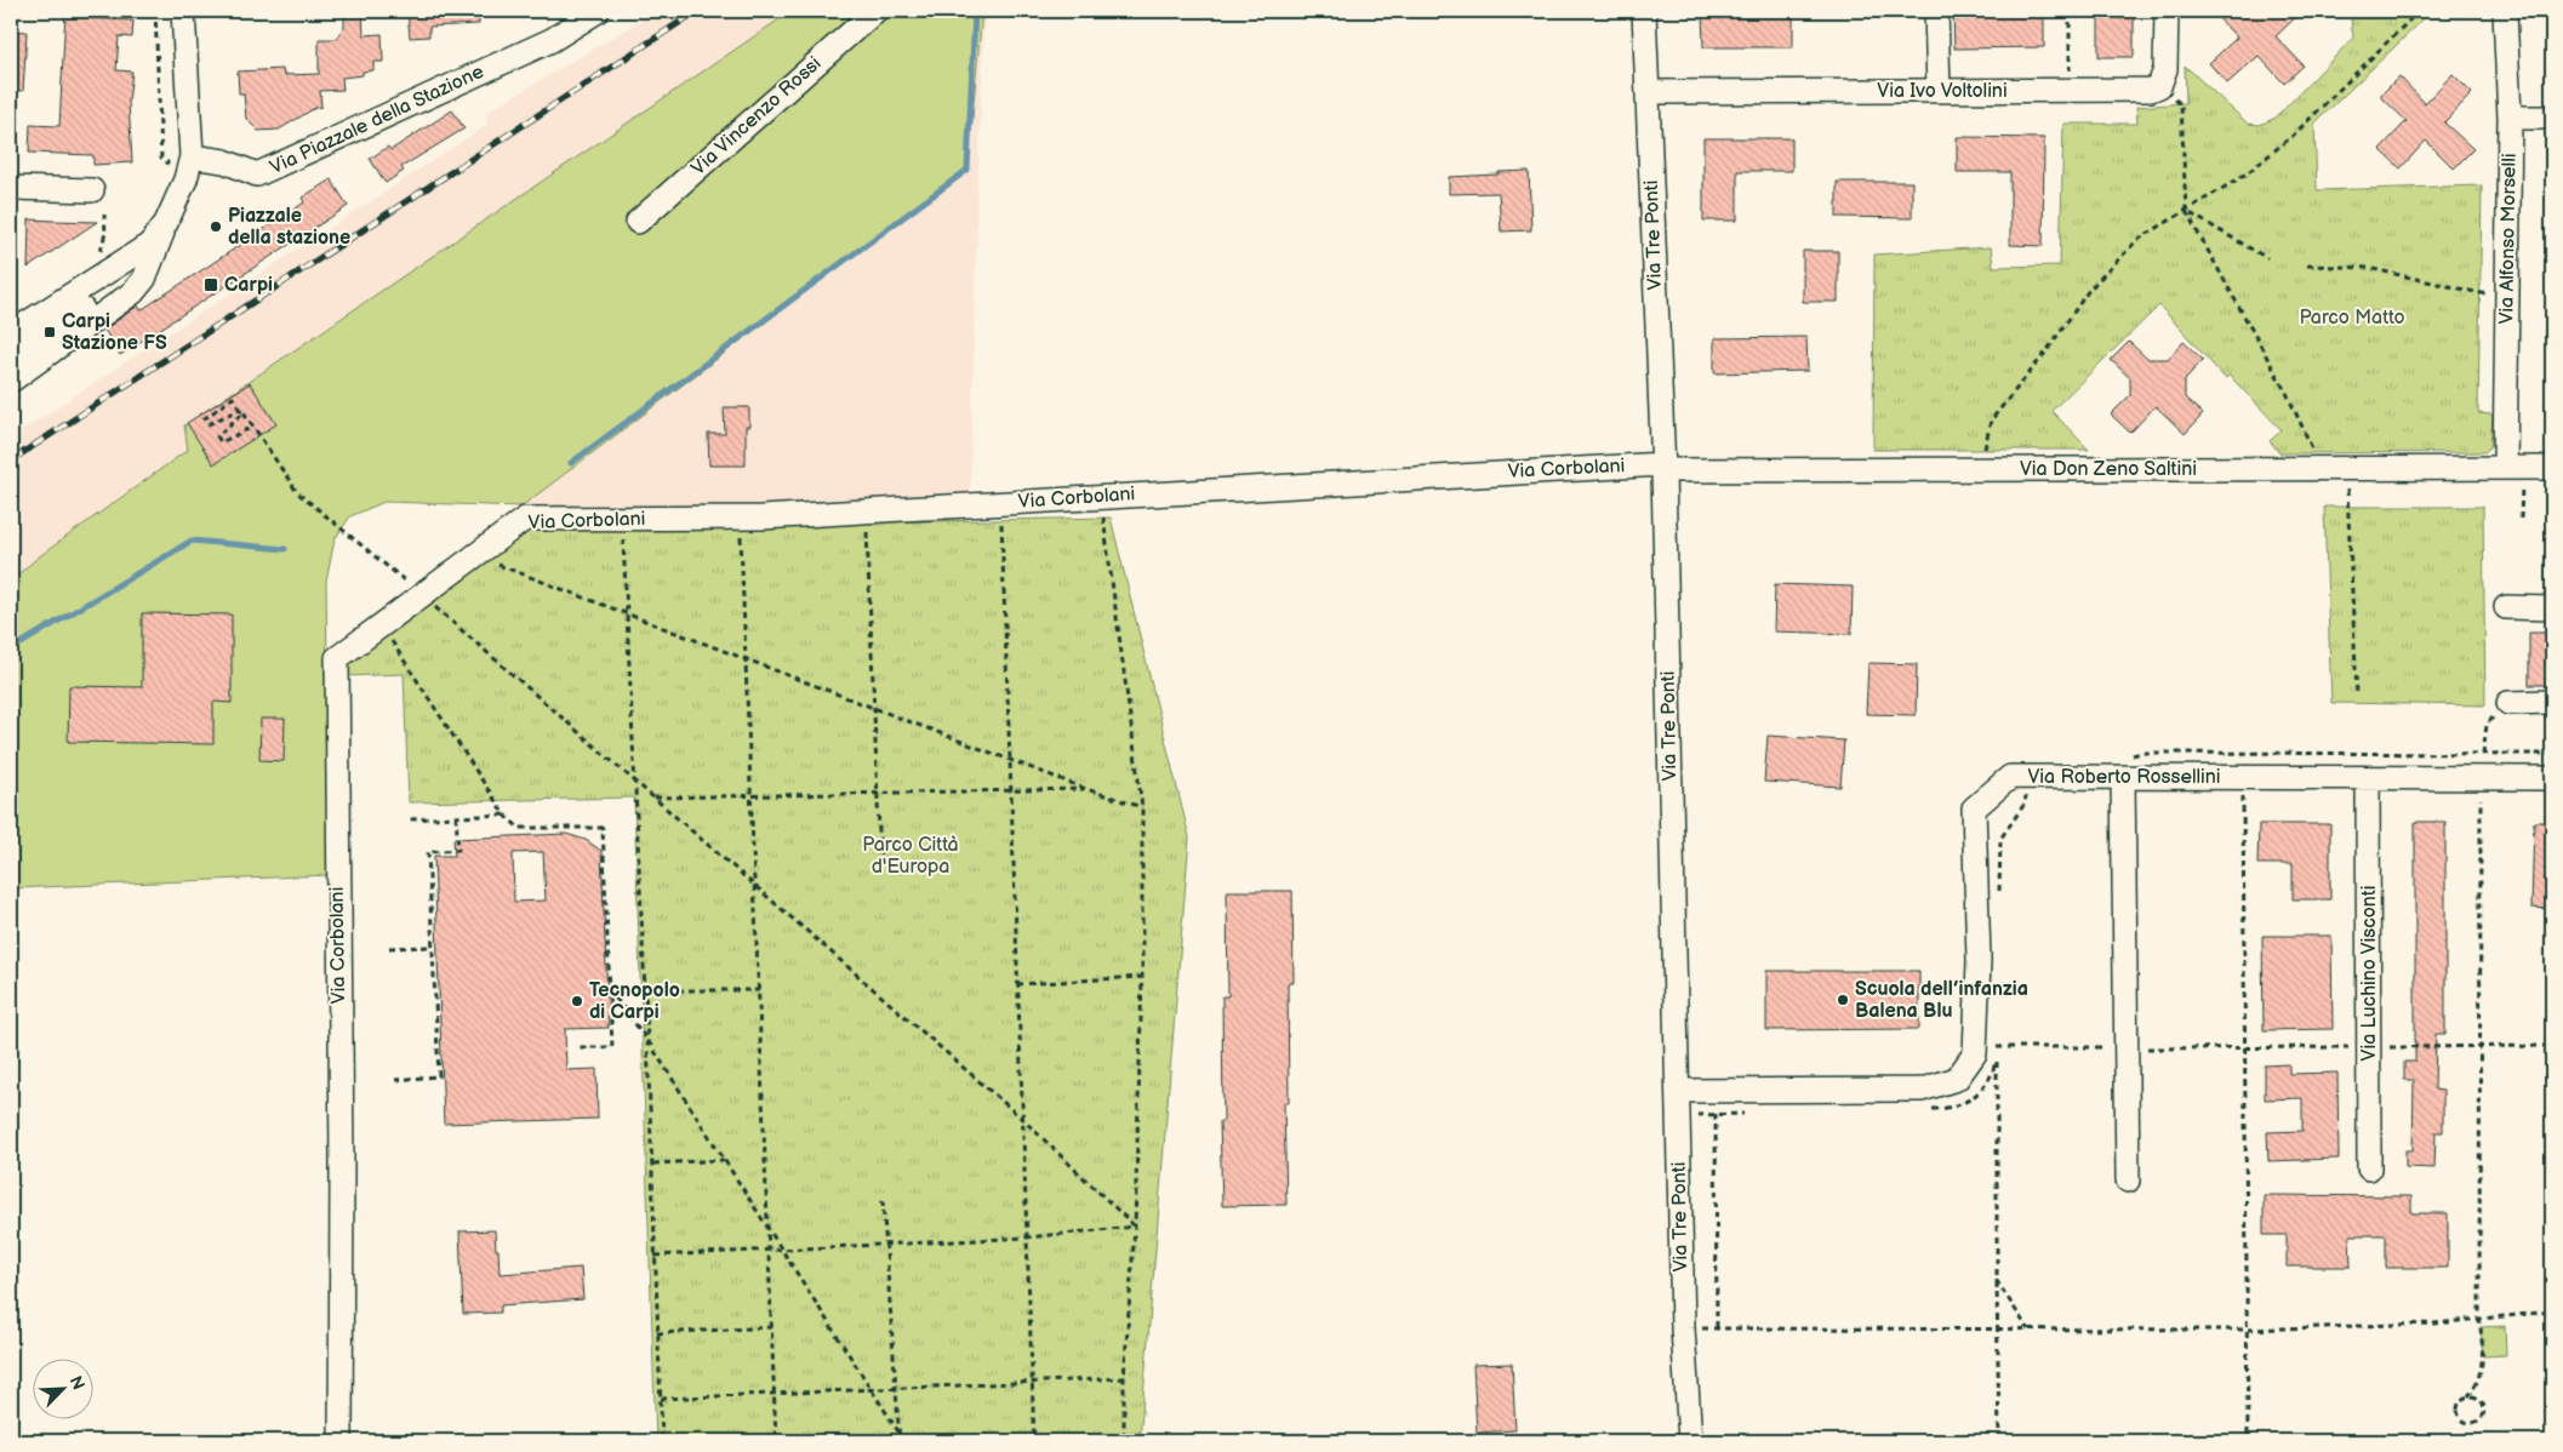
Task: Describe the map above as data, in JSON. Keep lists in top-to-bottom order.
{
  "streets": {
    "street": [
      "Via Ivo Voltolini",
      "Via Vincenzo Rossi",
      "Via Piazzale della Stazione",
      "Via Tre Ponti",
      "Via Alfonso Morselli",
      "Via Corbolani",
      "Via Don Zeno Saltini",
      "Via Roberto Rossellini",
      "Via Luchino Visconti"
    ]
  },
  "crossings": [
    ["Via Ivo Voltolini", "Via Tre Ponti"],
    ["Via Tre Ponti", "Via Corbolani"],
    ["Via Tre Ponti", "Via Don Zeno Saltini"],
    ["Via Tre Ponti", "Via Roberto Rossellini"],
    ["Via Alfonso Morselli", "Via Don Zeno Saltini"],
    ["Via Corbolani", "Via Don Zeno Saltini"],
    ["Via Roberto Rossellini", "Via Luchino Visconti"]
  ],
  "parks": ["Parco Matto", "Parco Città d'Europa"],
  "places": {
    "other": ["Piazzale della stazione", "Scuola dell’infanzia Balena Blu", "Tecnopolo di Carpi"],
    "transit": ["Carpi", "Carpi Stazione FS"]
  },
  "north": "top right"
}
